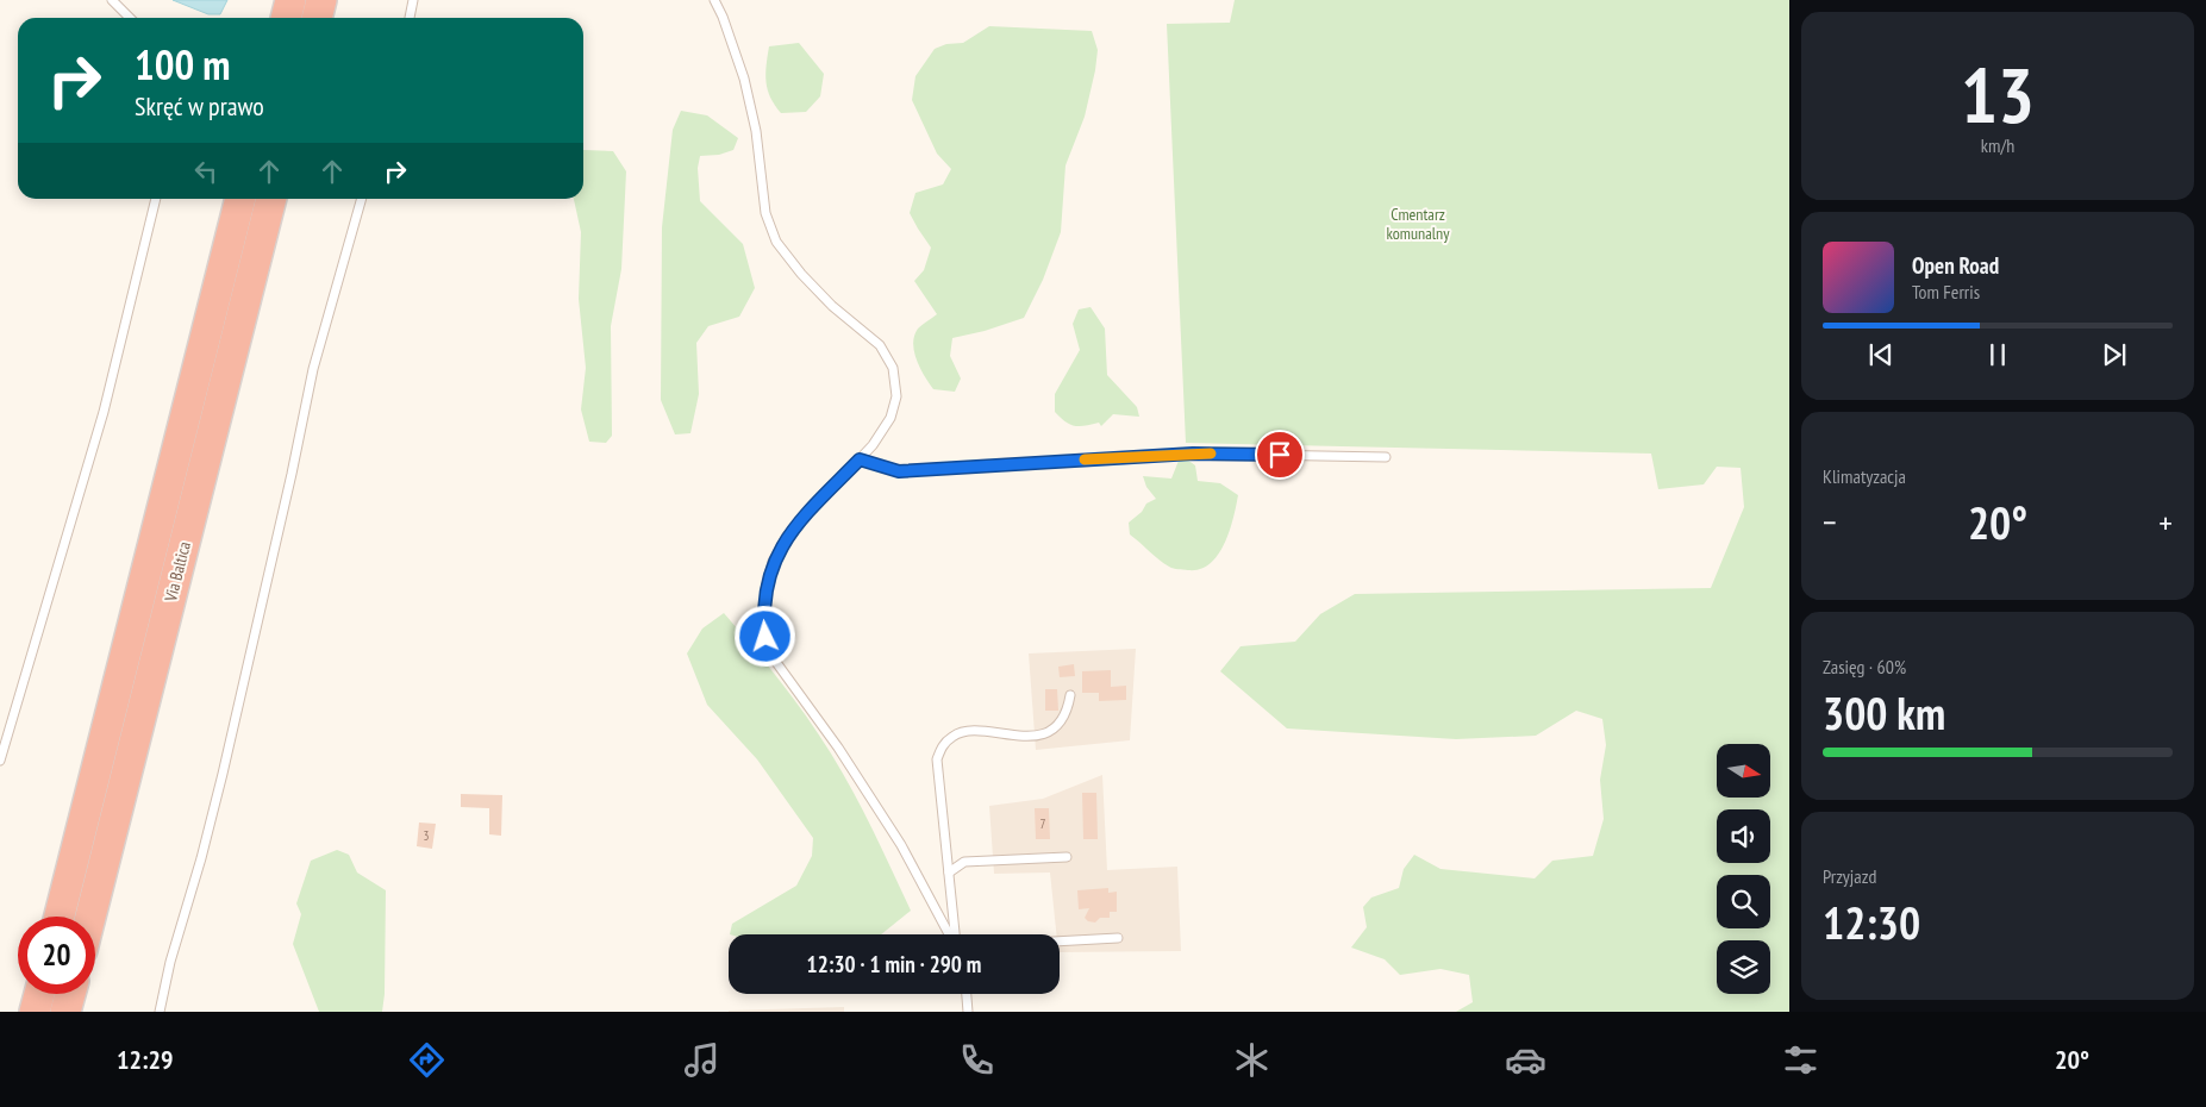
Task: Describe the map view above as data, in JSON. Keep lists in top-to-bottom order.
{
  "streets": {
    "highway": ["Via Baltica"]
  },
  "parks": ["Cmentarz komunalny"],
  "house_numbers": ["7", "3"],
  "north": "right",
  "page": {
    "tile": [
      ["13", "km/h"],
      "Klimatyzacja",
      ["Zasięg · 60%", "300 km"],
      ["Przyjazd", "12:30"]
    ],
    "turn": ["100 m", "Skręć w prawo"],
    "song": ["Open Road", "Tom Ferris"],
    "heat": ["−", "20°", "+"],
    "limit": "20",
    "trip": "12:30 · 1 min · 290 m",
    "tabs": ["12:29", "20°"]
  }
}
